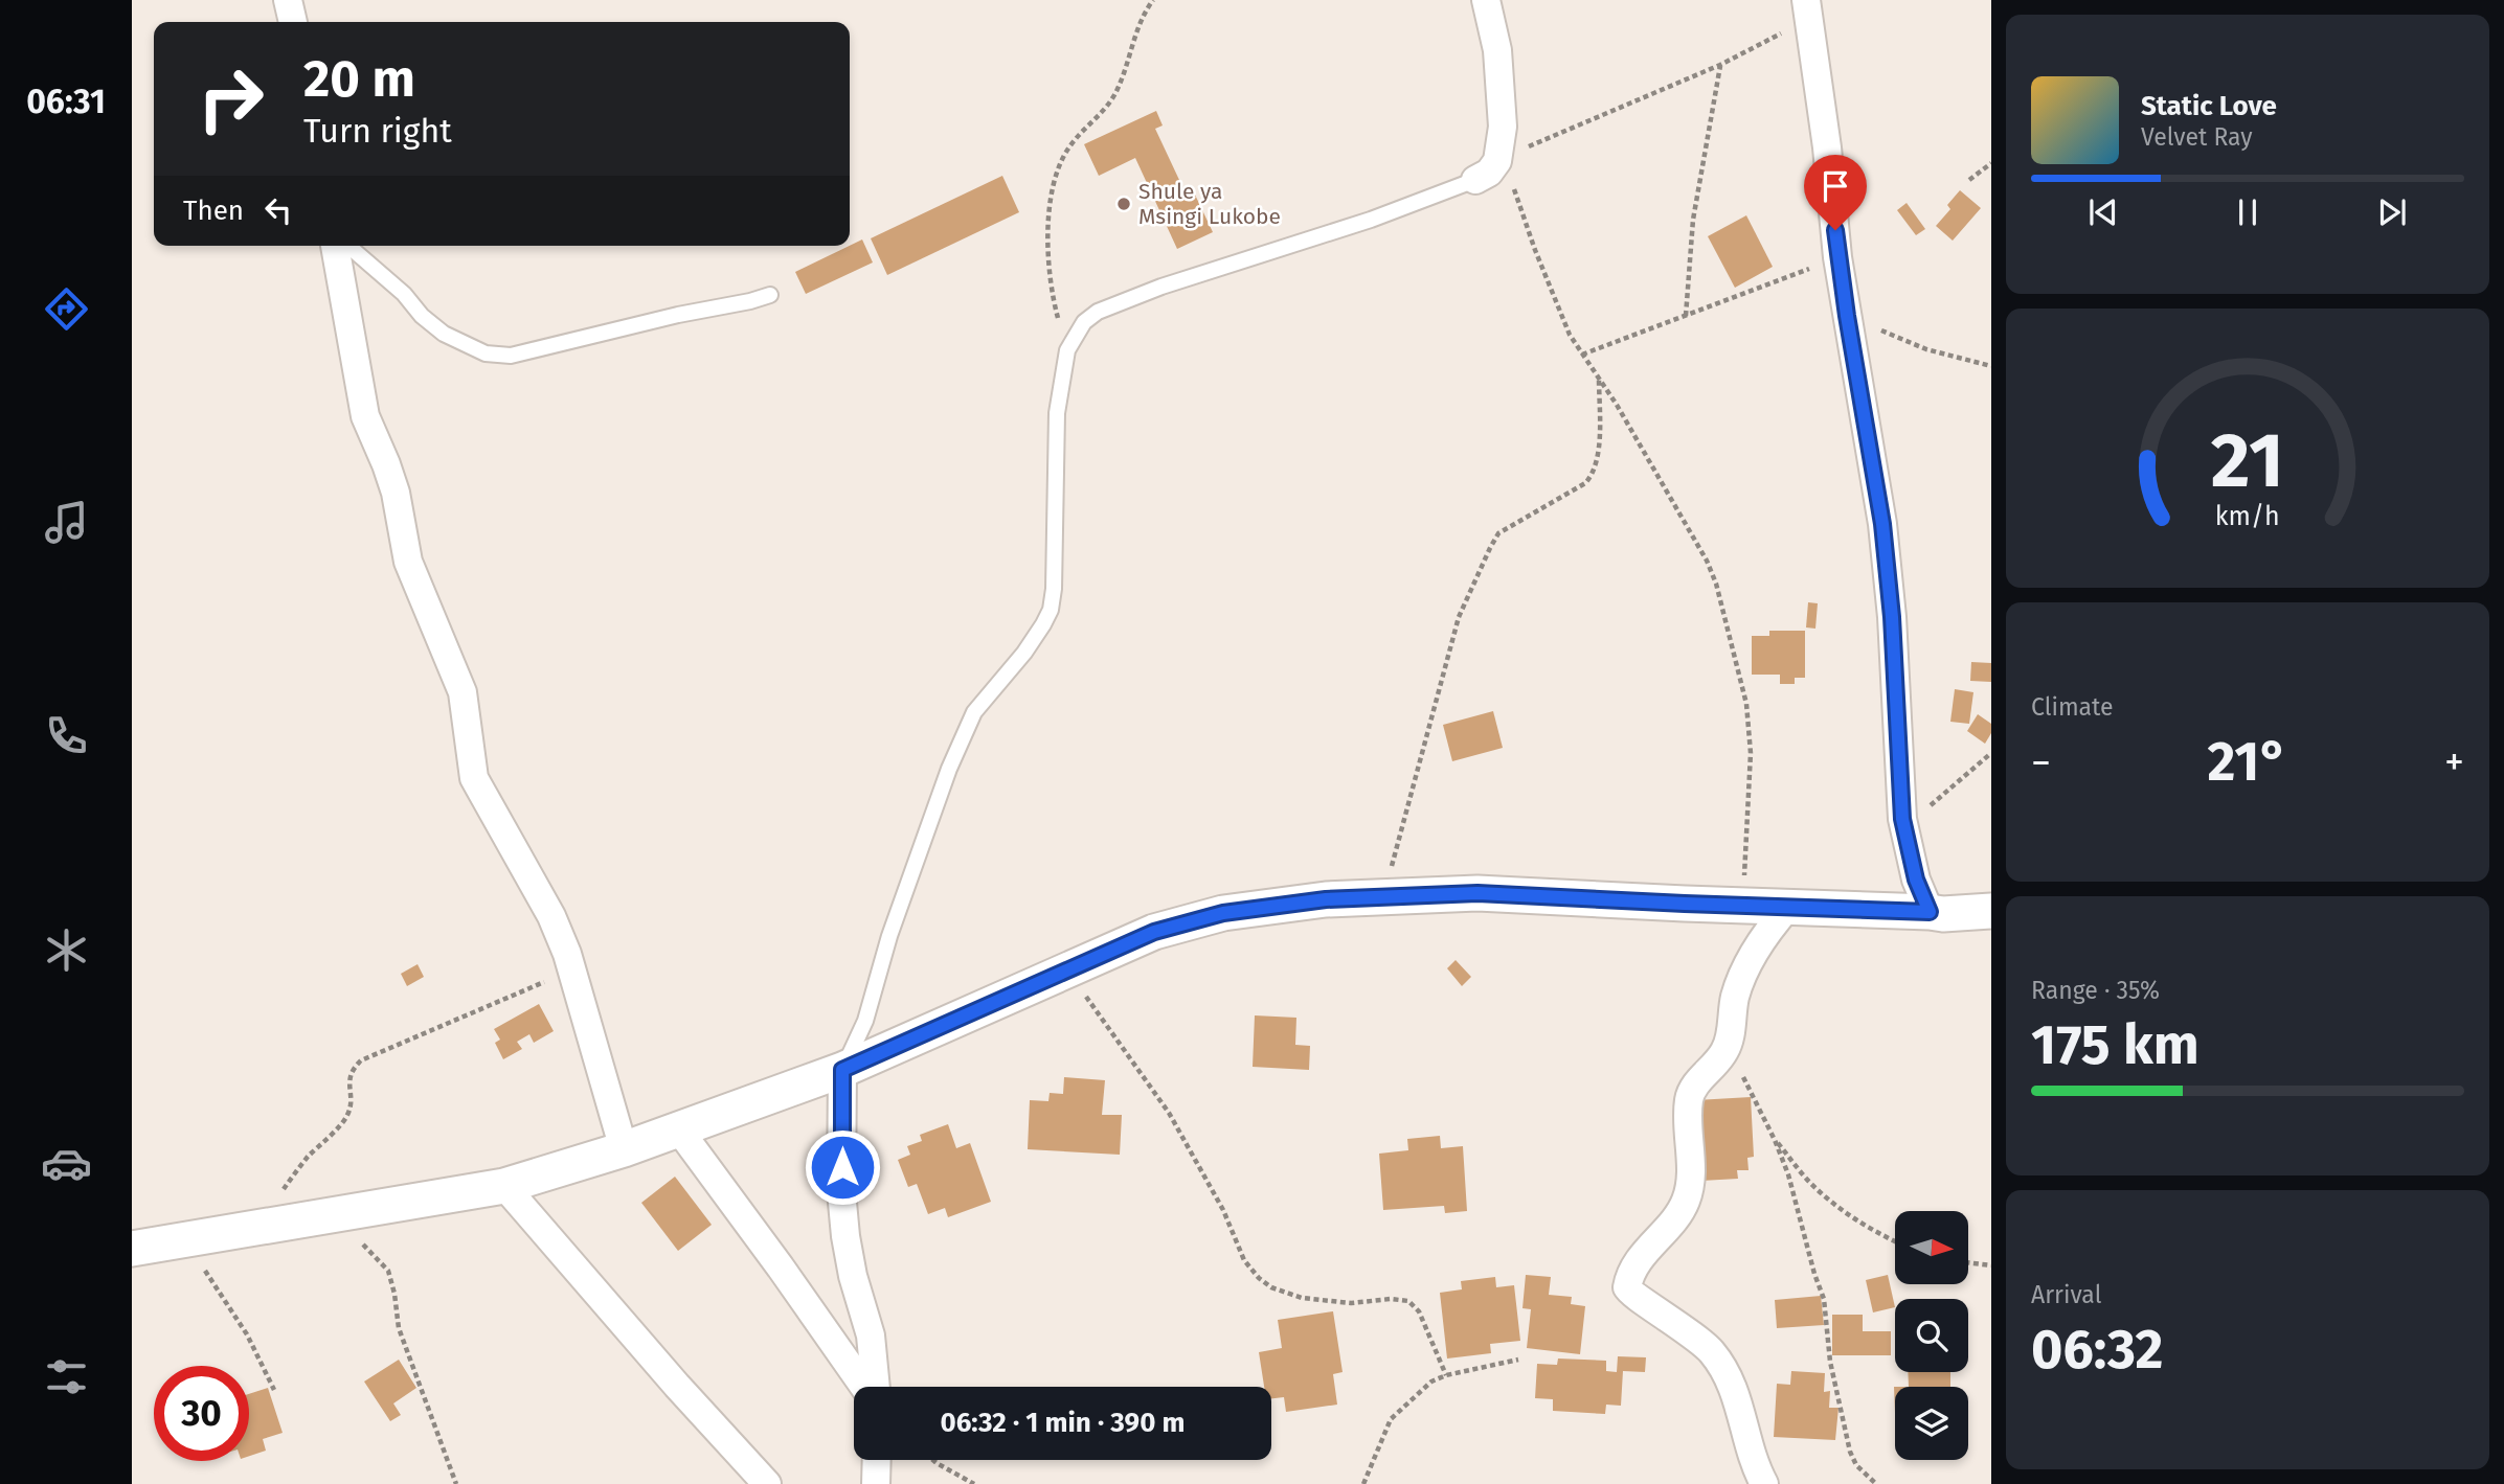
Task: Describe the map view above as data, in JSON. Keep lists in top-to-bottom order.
{
  "places": ["Shule ya Msingi Lukobe"],
  "north": "right",
  "page": {
    "tabs": "06:31",
    "turn": ["20 m", "Turn right"],
    "song": ["Static Love", "Velvet Ray"],
    "then": "Then",
    "tile": [
      "Climate",
      ["Range · 35%", "175 km"],
      ["Arrival", "06:32"]
    ],
    "heat": ["−", "21°", "+"],
    "limit": "30",
    "trip": "06:32 · 1 min · 390 m",
    "gauge": ["21", "km/h"]
  }
}
